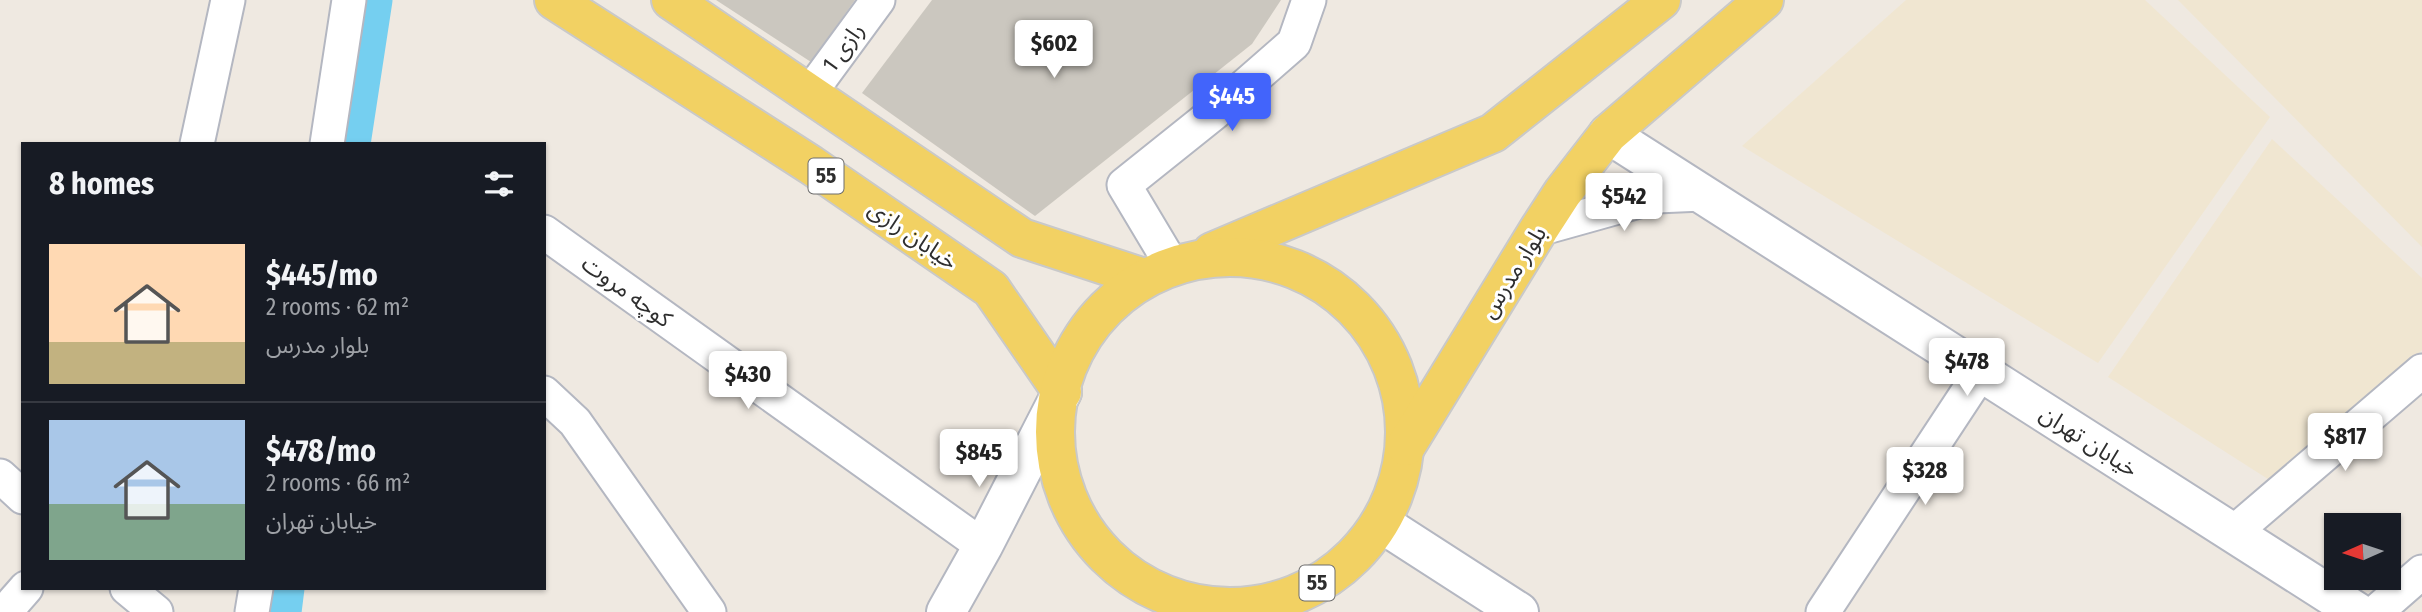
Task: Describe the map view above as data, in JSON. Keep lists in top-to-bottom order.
{
  "streets": {
    "main road": [
      "55",
      "خیابان رازی",
      "بلوار مدرس",
      "خیابان تهران"
    ],
    "street": ["رازی 1", "کوچه مروت"]
  },
  "crossings": [
    ["رازی 1", "55"],
    ["55", "خیابان رازی"],
    ["55", "بلوار مدرس"],
    ["بلوار مدرس", "خیابان تهران"]
  ],
  "north": "left",
  "page": {
    "price": [
      "$602",
      "$445",
      "$542",
      "$478",
      "$430",
      "$817",
      "$845",
      "$328"
    ],
    "heading": "8 homes",
    "list": [
      {
        "name": "$445/mo",
        "note": "2 rooms · 62 m² · بلوار مدرس"
      },
      {
        "name": "$478/mo",
        "note": "2 rooms · 66 m² · خیابان تهران"
      }
    ]
  }
}
